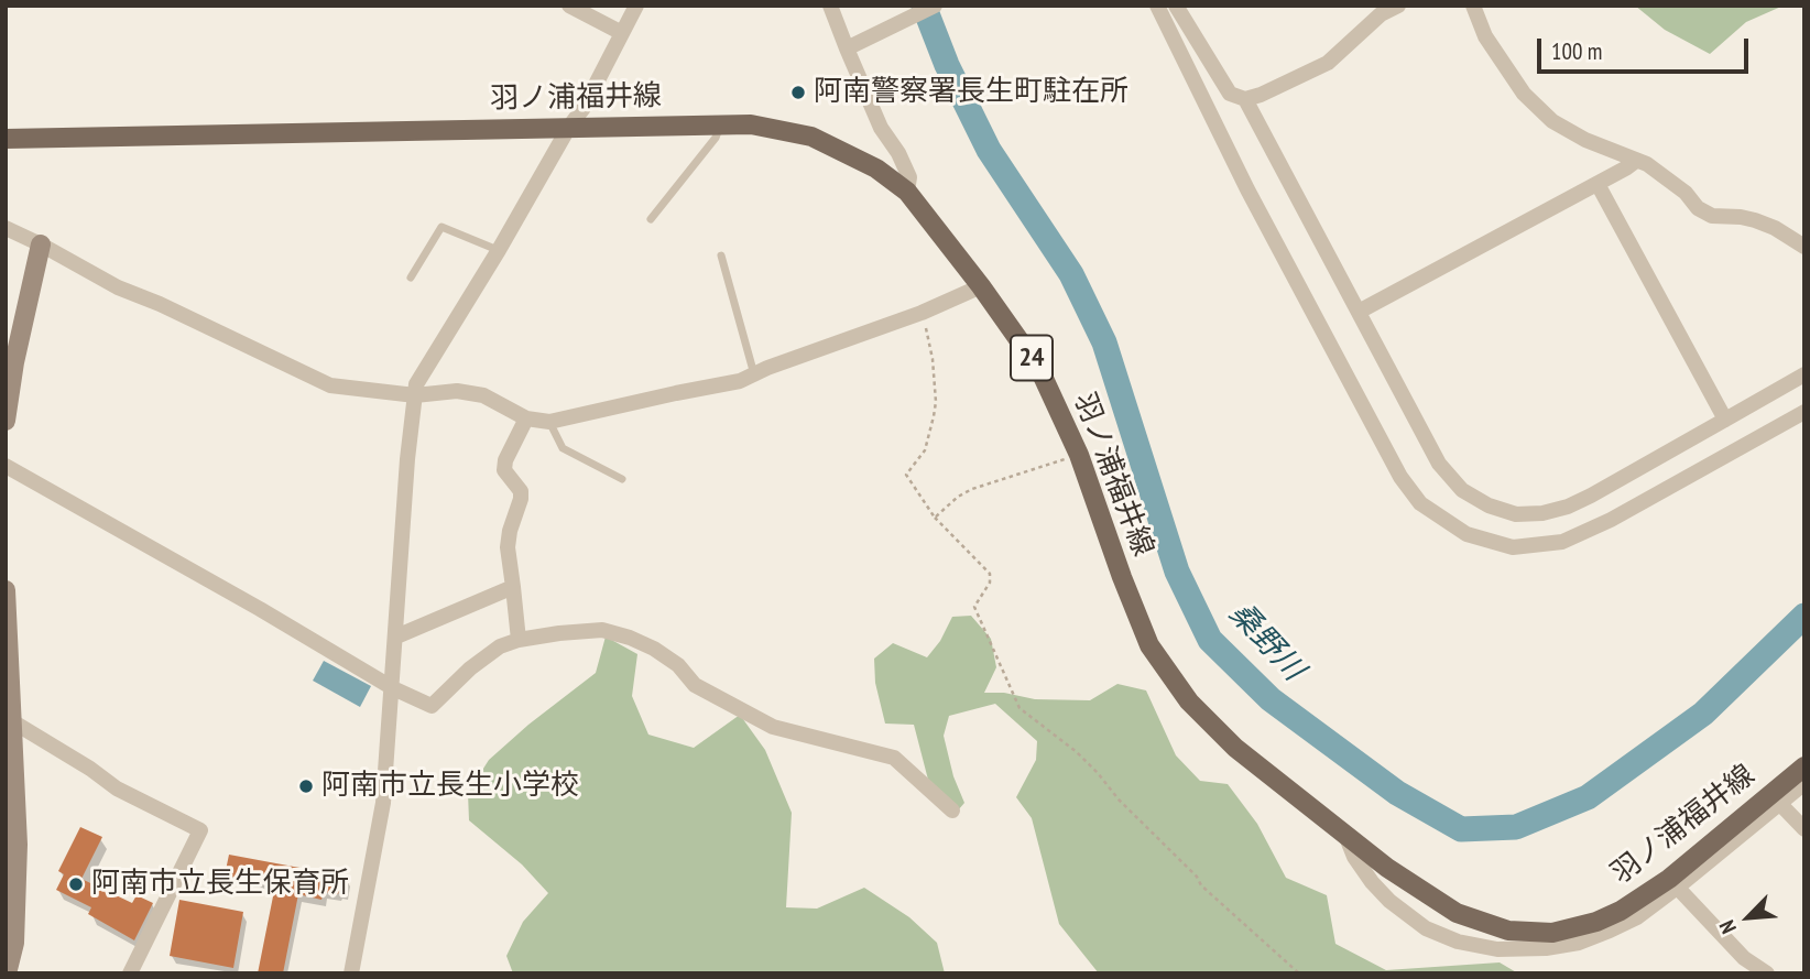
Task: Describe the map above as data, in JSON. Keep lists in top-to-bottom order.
{
  "streets": {
    "main road": ["羽ノ浦福井線", "24"]
  },
  "water": ["桑野川"],
  "places": ["阿南警察署長生町駐在所", "阿南市立長生小学校", "阿南市立長生保育所"],
  "scale_bar": "100 m",
  "north": "bottom left"
}
